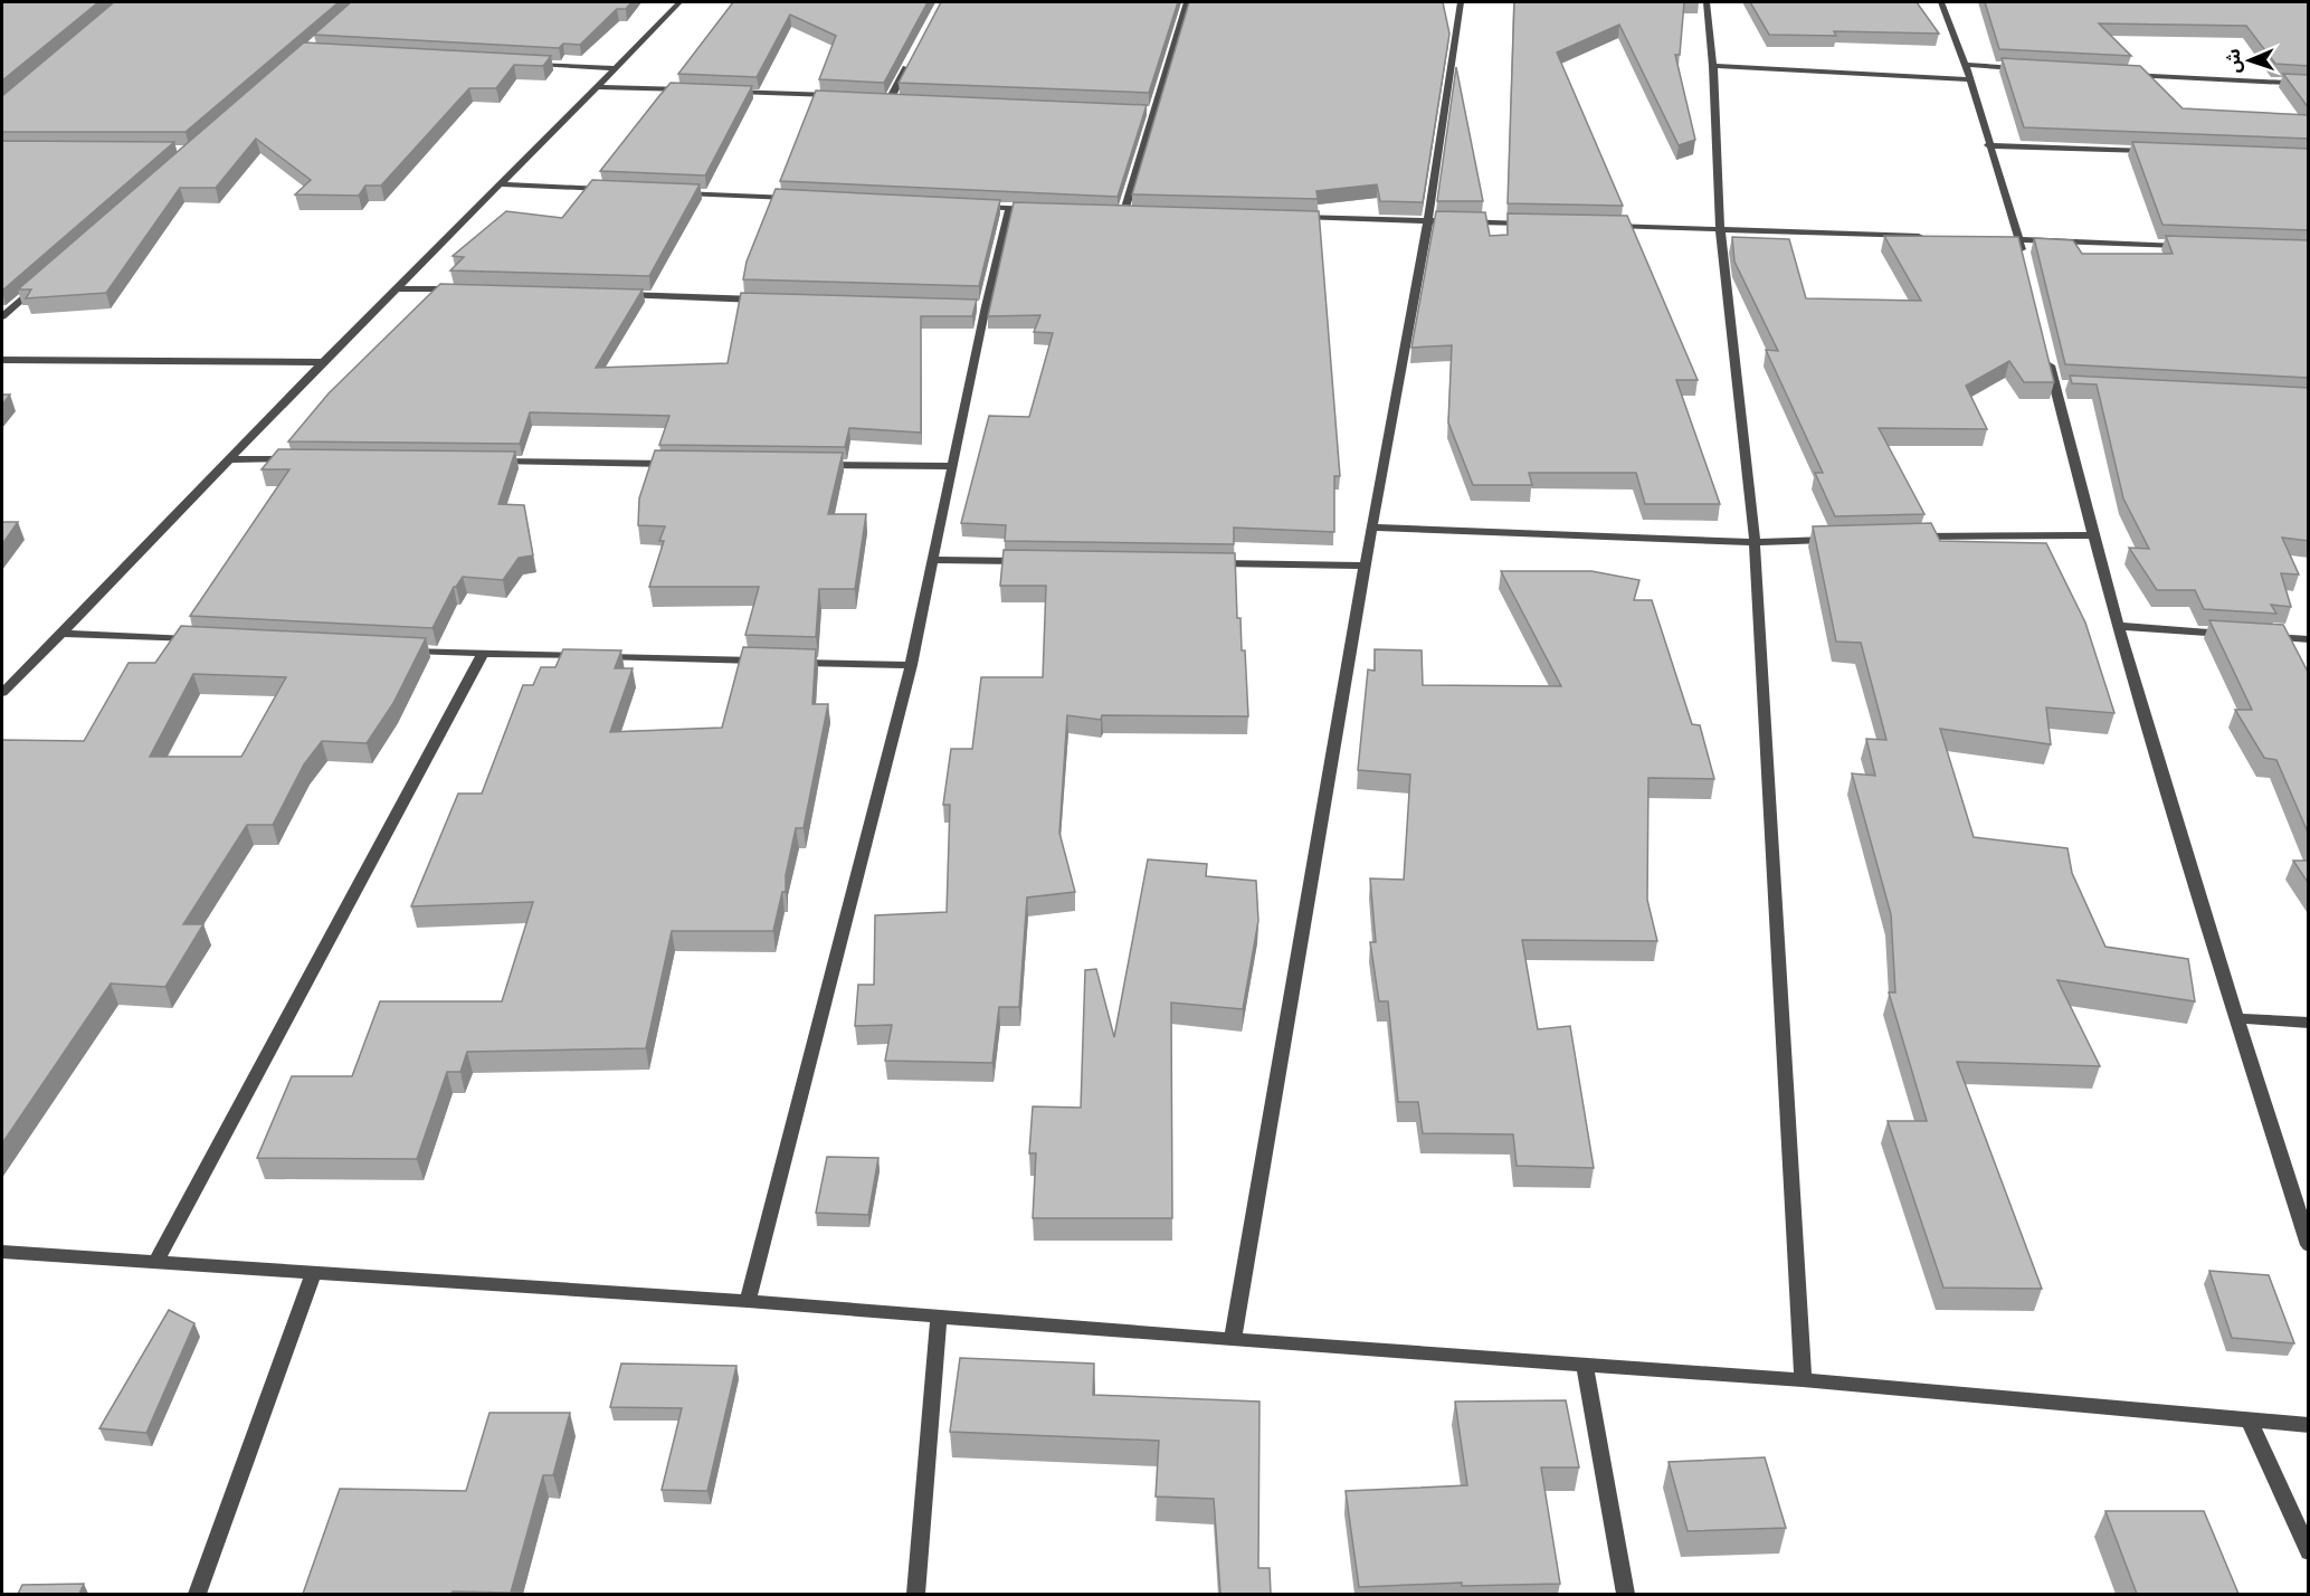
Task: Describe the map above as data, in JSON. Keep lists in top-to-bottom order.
{
  "north": "left"
}
